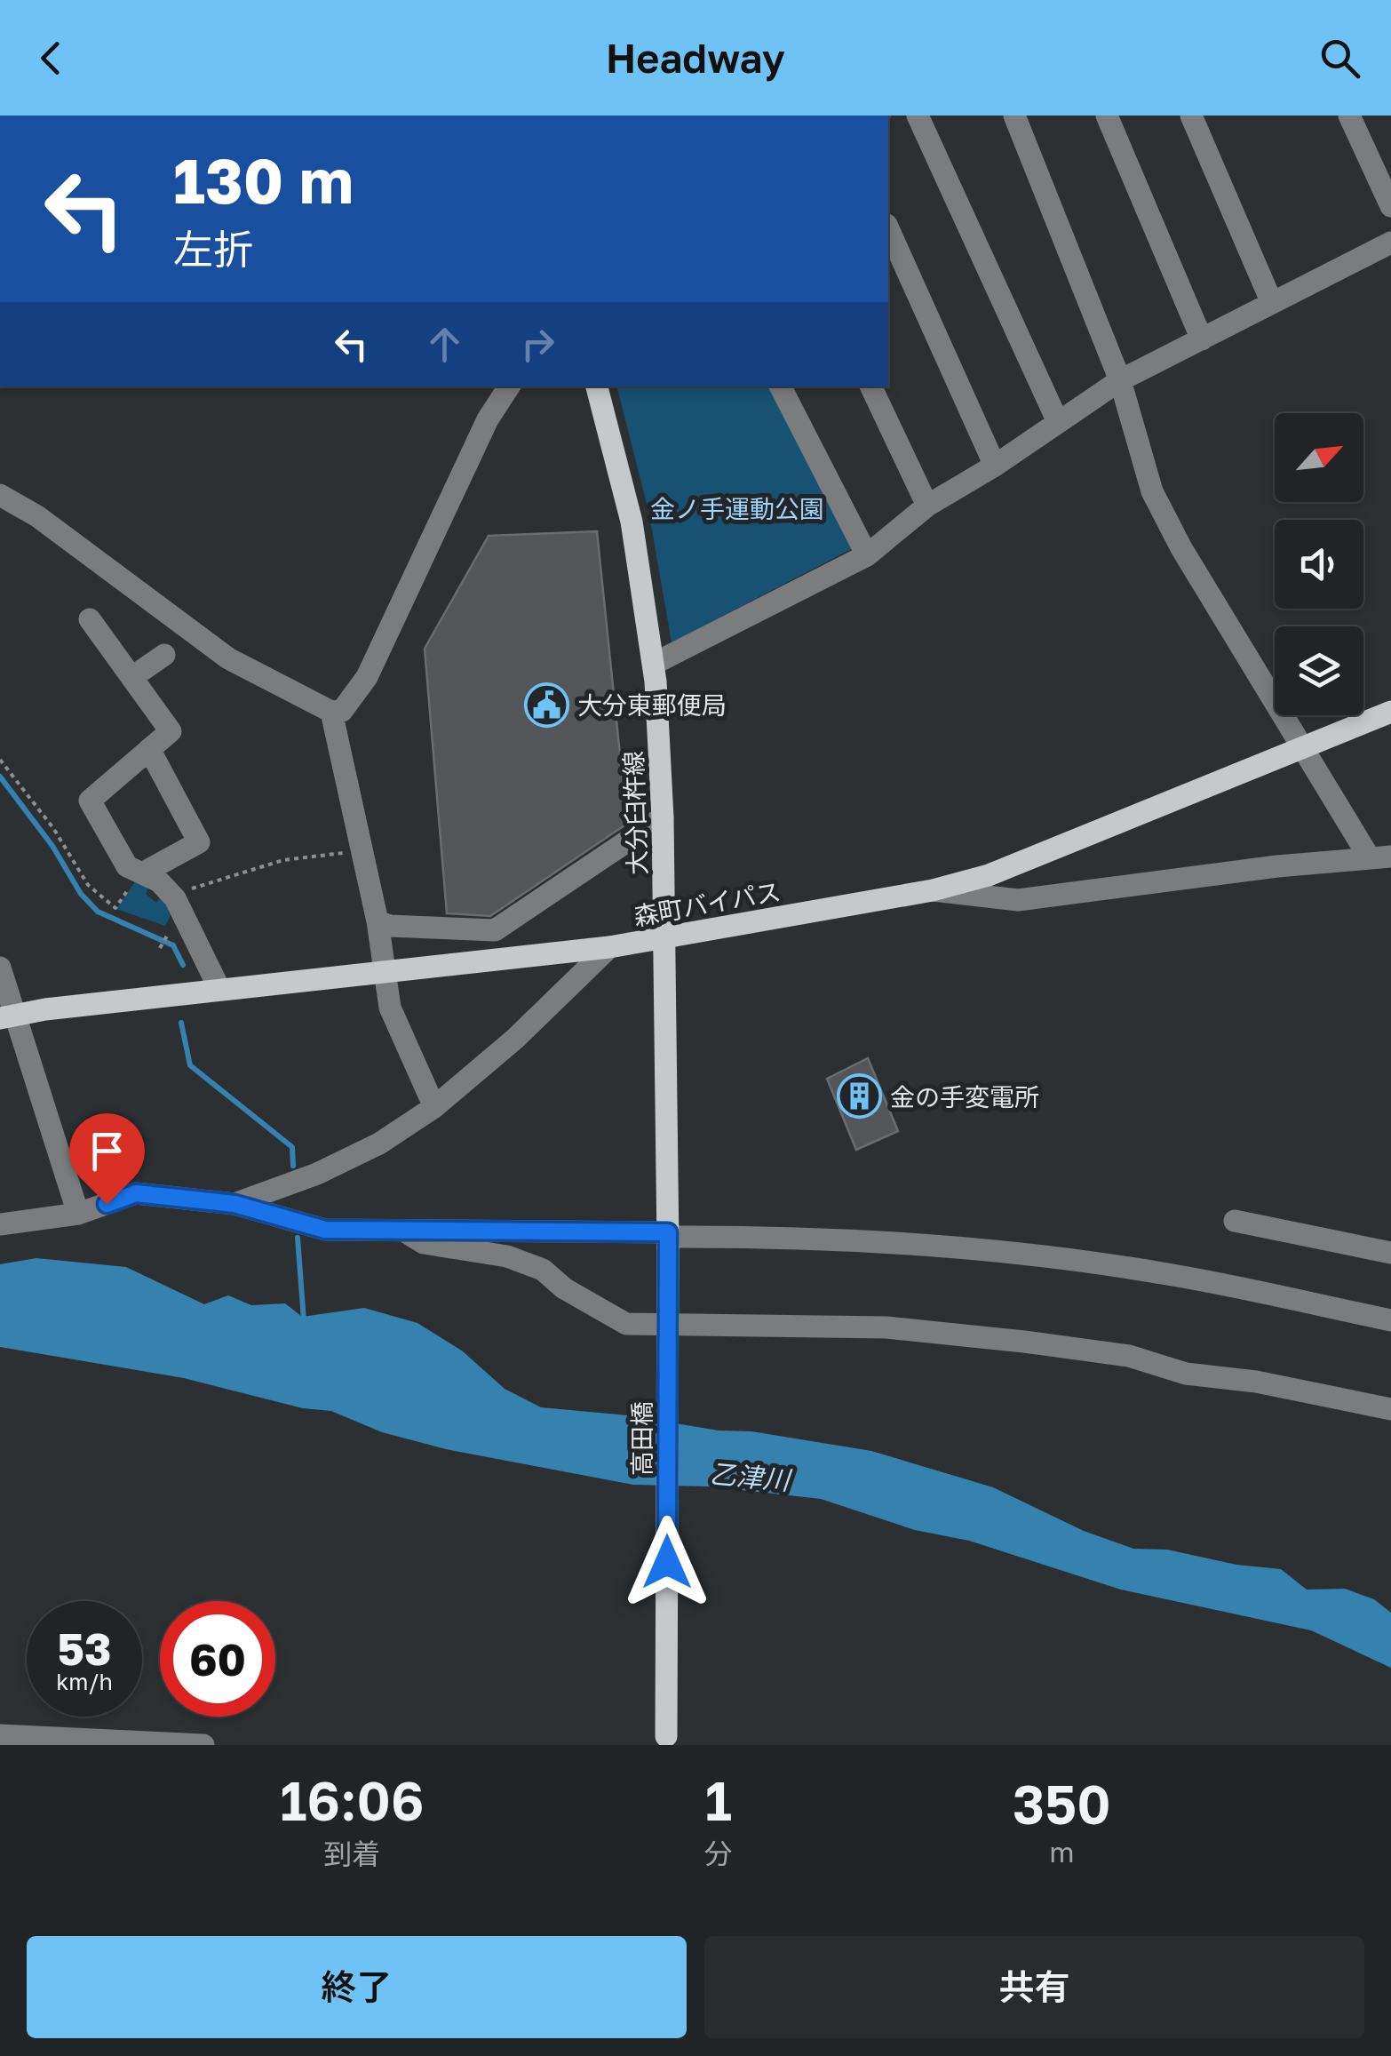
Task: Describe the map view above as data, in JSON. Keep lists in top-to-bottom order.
{
  "streets": {
    "main road": ["大分臼杵線", "森町バイパス", "高田橋"]
  },
  "crossings": [
    ["大分臼杵線", "森町バイパス"],
    ["大分臼杵線", "高田橋"]
  ],
  "water": ["乙津川"],
  "parks": ["金ノ手運動公園"],
  "places": {
    "public building": ["大分東郵便局"],
    "building": ["金の手変電所"]
  },
  "north": "top right",
  "page": {
    "header": "Headway",
    "turn": ["130 m", "左折"],
    "speed": "53 km/h",
    "limit": "60",
    "eta": [
      "16:06",
      "到着",
      "1",
      "分",
      "350",
      "m"
    ],
    "buttons": ["終了", "共有"]
  }
}
